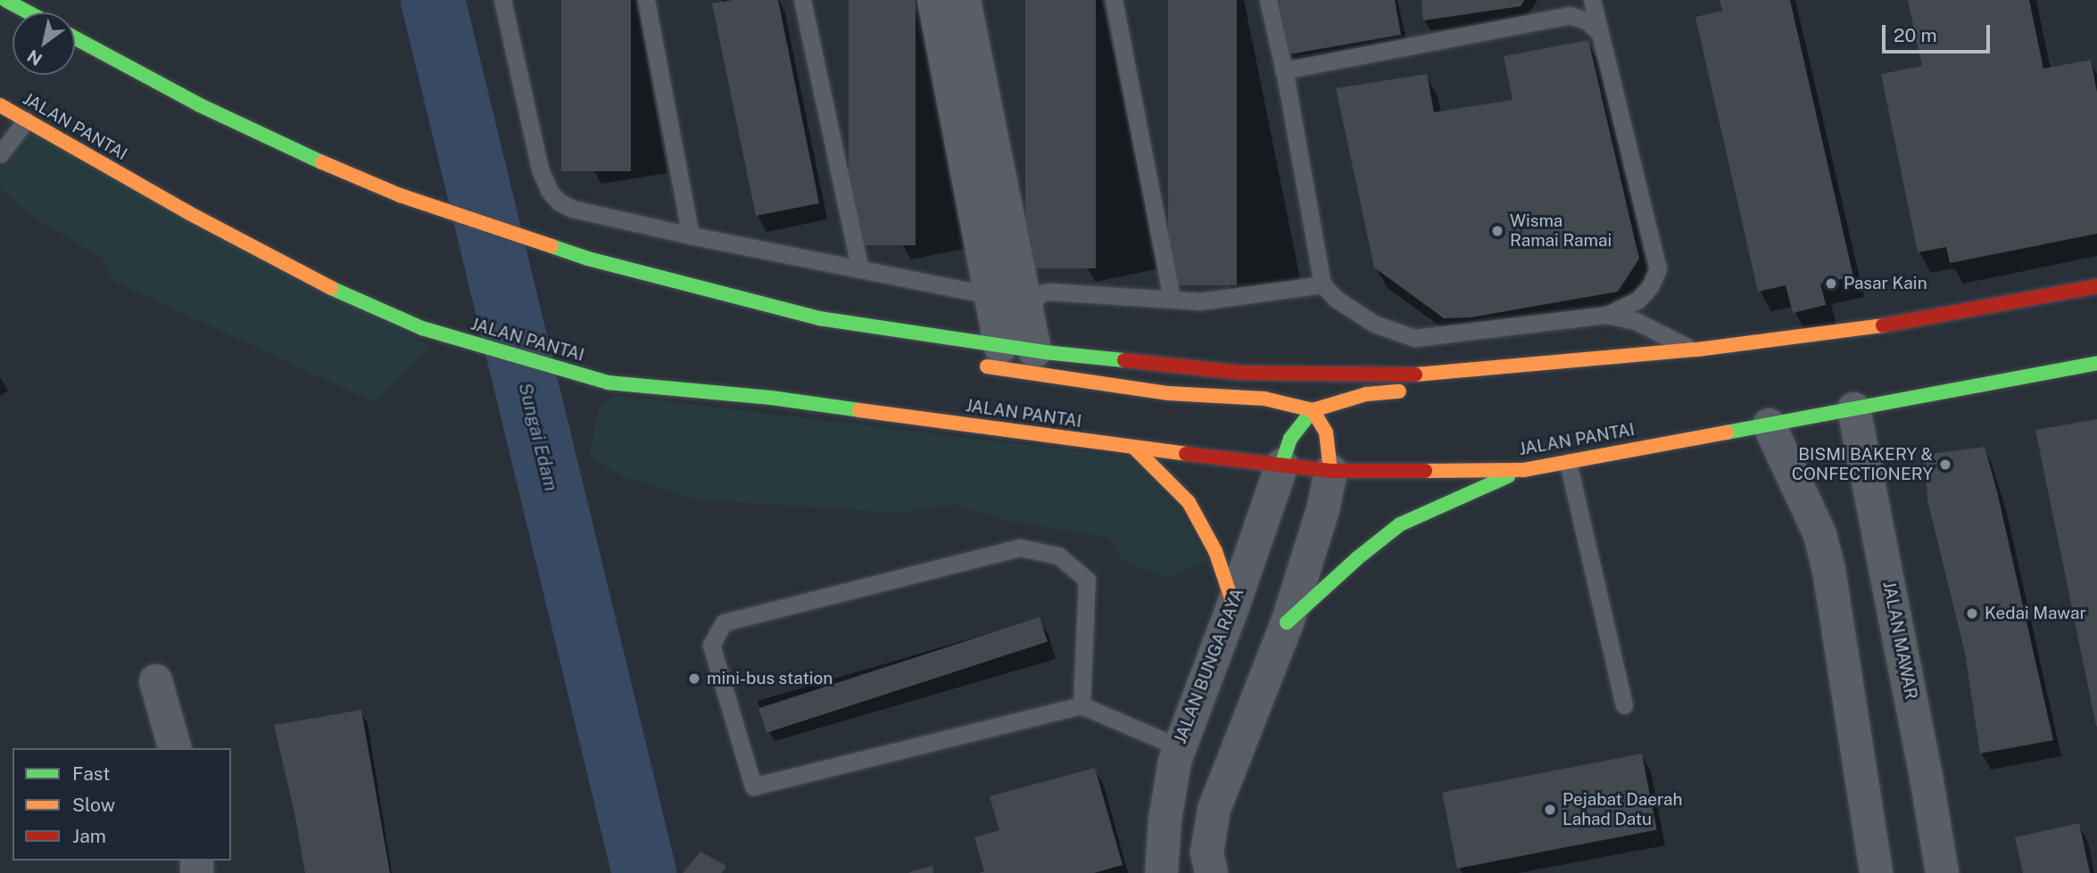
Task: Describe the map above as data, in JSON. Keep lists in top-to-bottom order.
{
  "streets": {
    "street": ["JALAN PANTAI", "JALAN MAWAR", "JALAN BUNGA RAYA"]
  },
  "crossings": [
    ["JALAN PANTAI", "JALAN MAWAR"],
    ["JALAN PANTAI", "JALAN BUNGA RAYA"]
  ],
  "water": ["Sungai Edam"],
  "places": [
    "Wisma Ramai Ramai",
    "Pasar Kain",
    "BISMI BAKERY & CONFECTIONERY",
    "Kedai Mawar",
    "mini-bus station",
    "Pejabat Daerah Lahad Datu"
  ],
  "legend": ["Fast", "Slow", "Jam"],
  "scale_bar": "20 m",
  "north": "bottom left"
}
